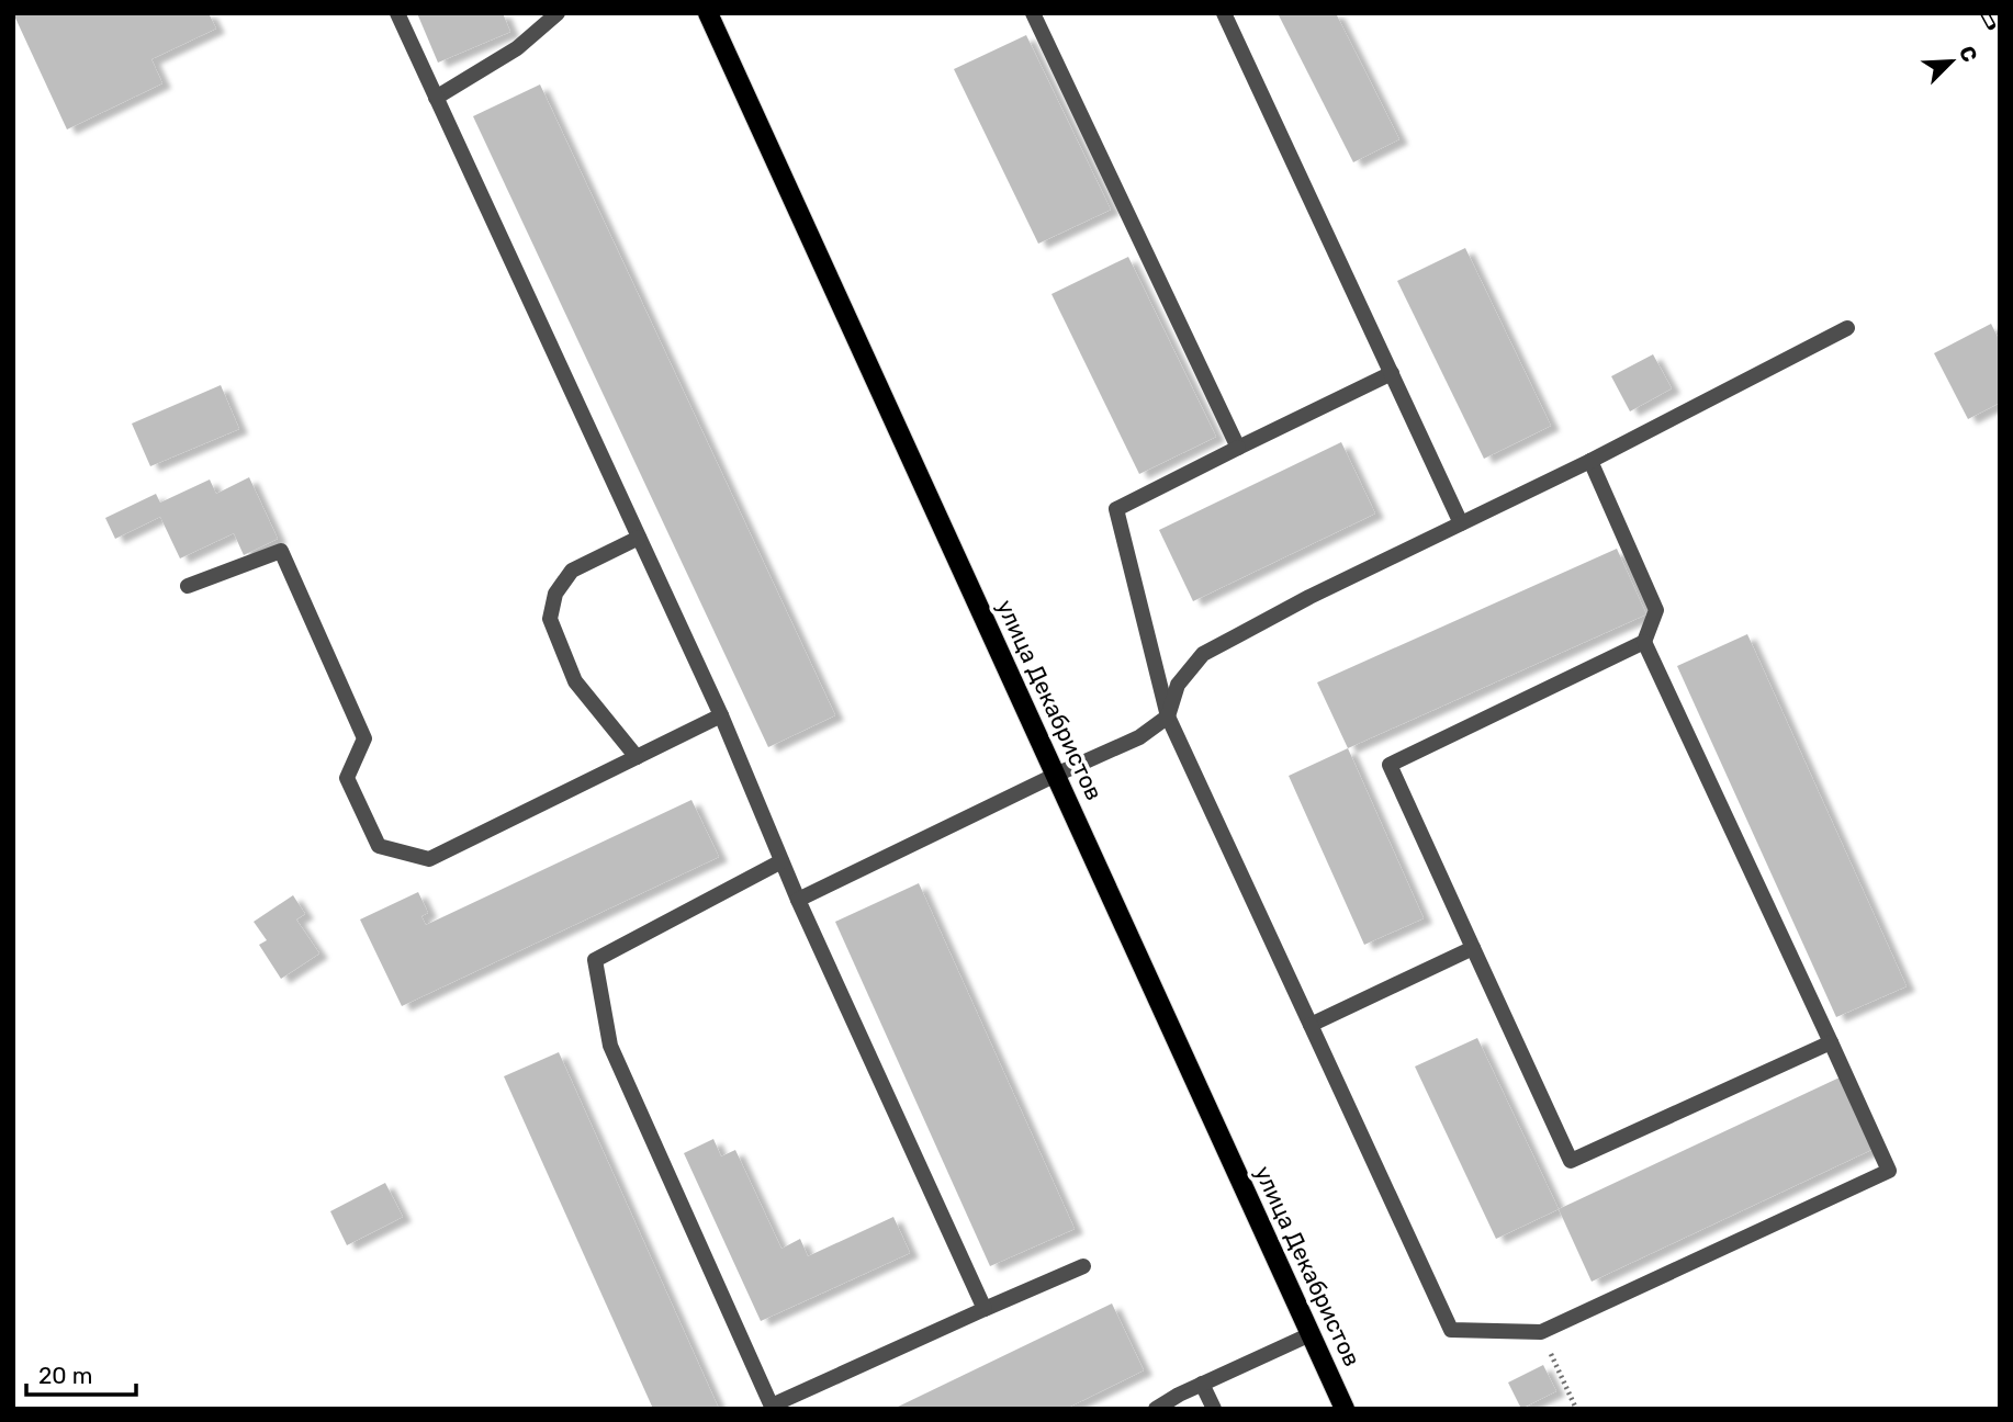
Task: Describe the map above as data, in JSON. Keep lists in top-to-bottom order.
{
  "streets": {
    "main road": ["улица Декабристов"]
  },
  "scale_bar": "20 m",
  "north": "top right"
}
